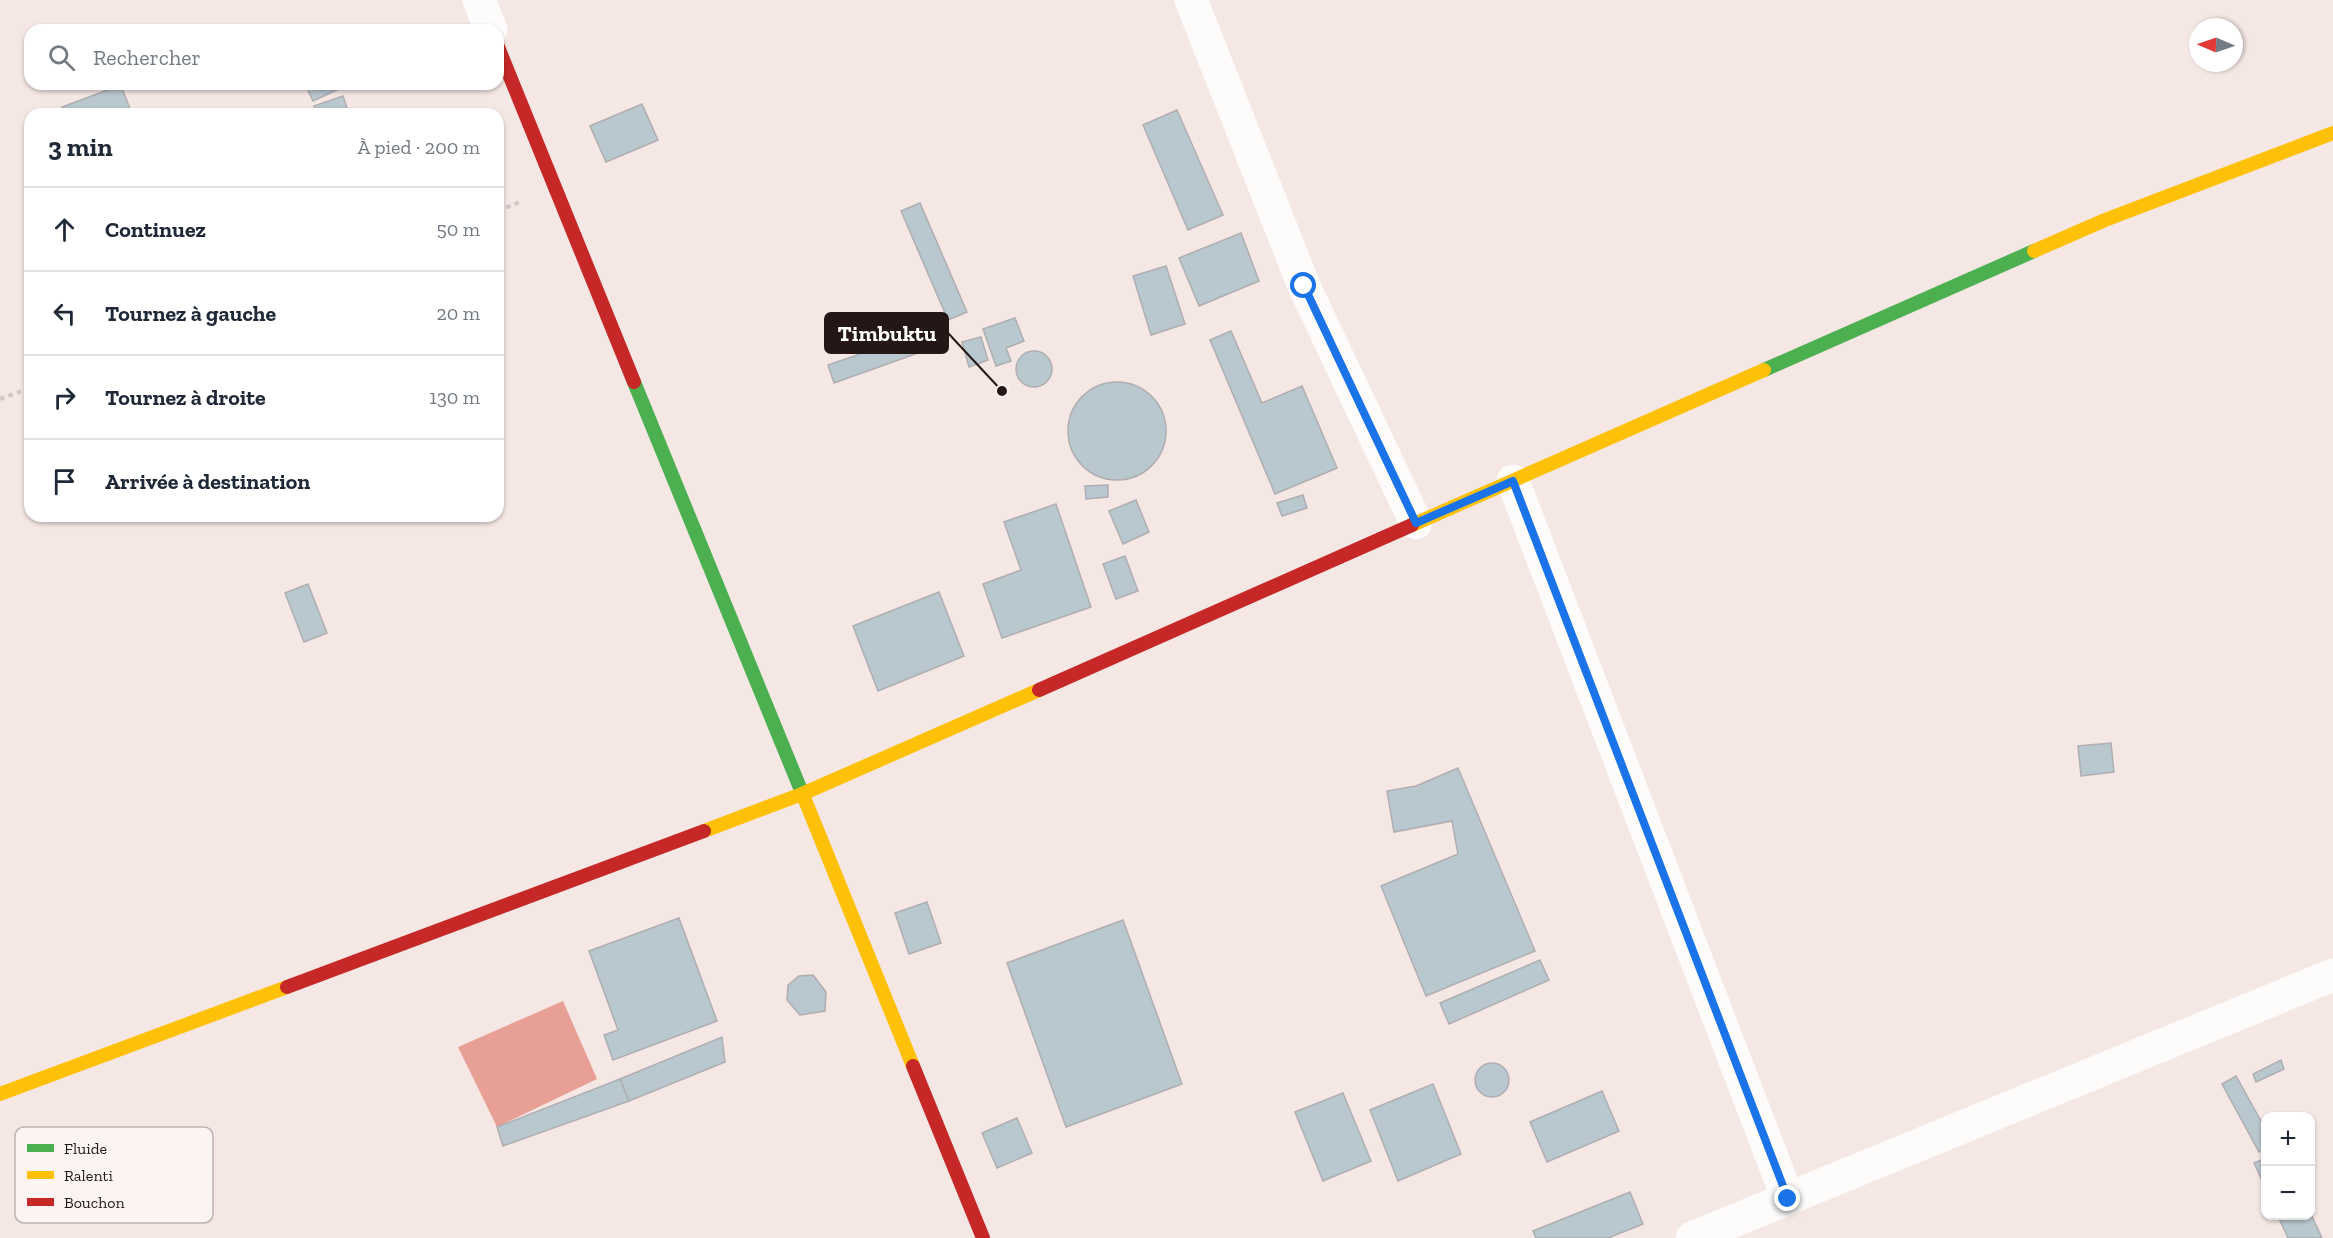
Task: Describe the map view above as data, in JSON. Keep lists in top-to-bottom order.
{
  "places": ["Timbuktu"],
  "legend": ["Fluide", "Ralenti", "Bouchon"],
  "north": "left",
  "page": {
    "search": "Rechercher",
    "heading": ["3 min", "À pied · 200 m"],
    "list": [
      ["Continuez", "50 m"],
      ["Tournez à gauche", "20 m"],
      ["Tournez à droite", "130 m"],
      "Arrivée à destination"
    ],
    "map_buttons": ["+", "−"]
  }
}
